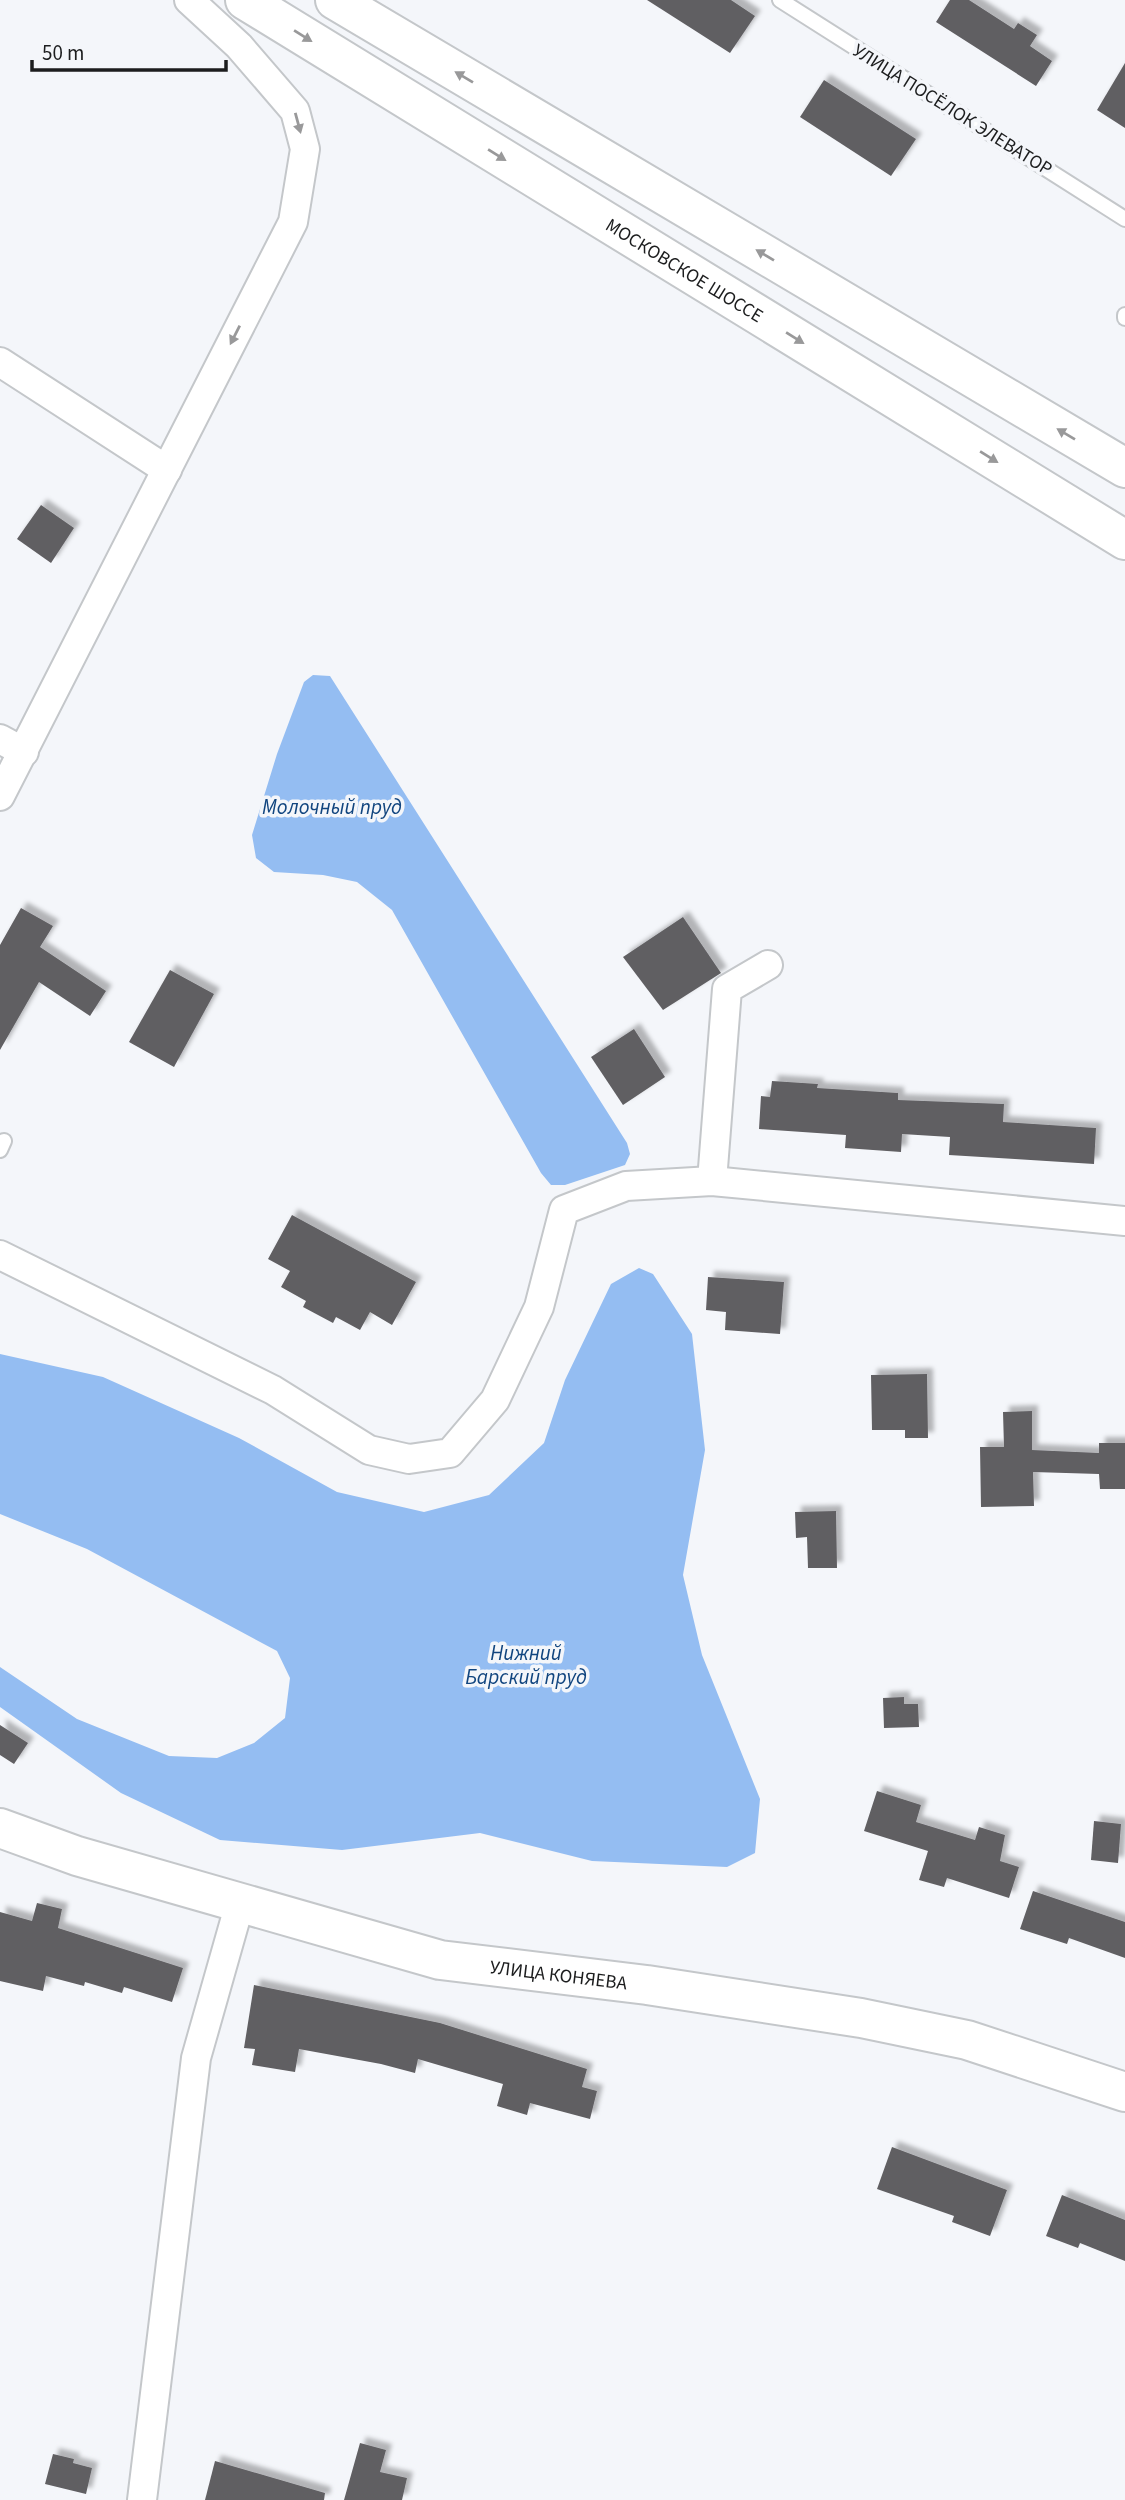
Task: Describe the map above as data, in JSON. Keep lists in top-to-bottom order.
{
  "streets": {
    "main road": ["МОСКОВСКОЕ ШОССЕ", "УЛИЦА КОНЯЕВА"],
    "lane": ["УЛИЦА ПОСЁЛОК ЭЛЕВАТОР"]
  },
  "water": ["Молочный пруд", "Нижний Барский пруд"],
  "scale_bar": "50 m"
}
